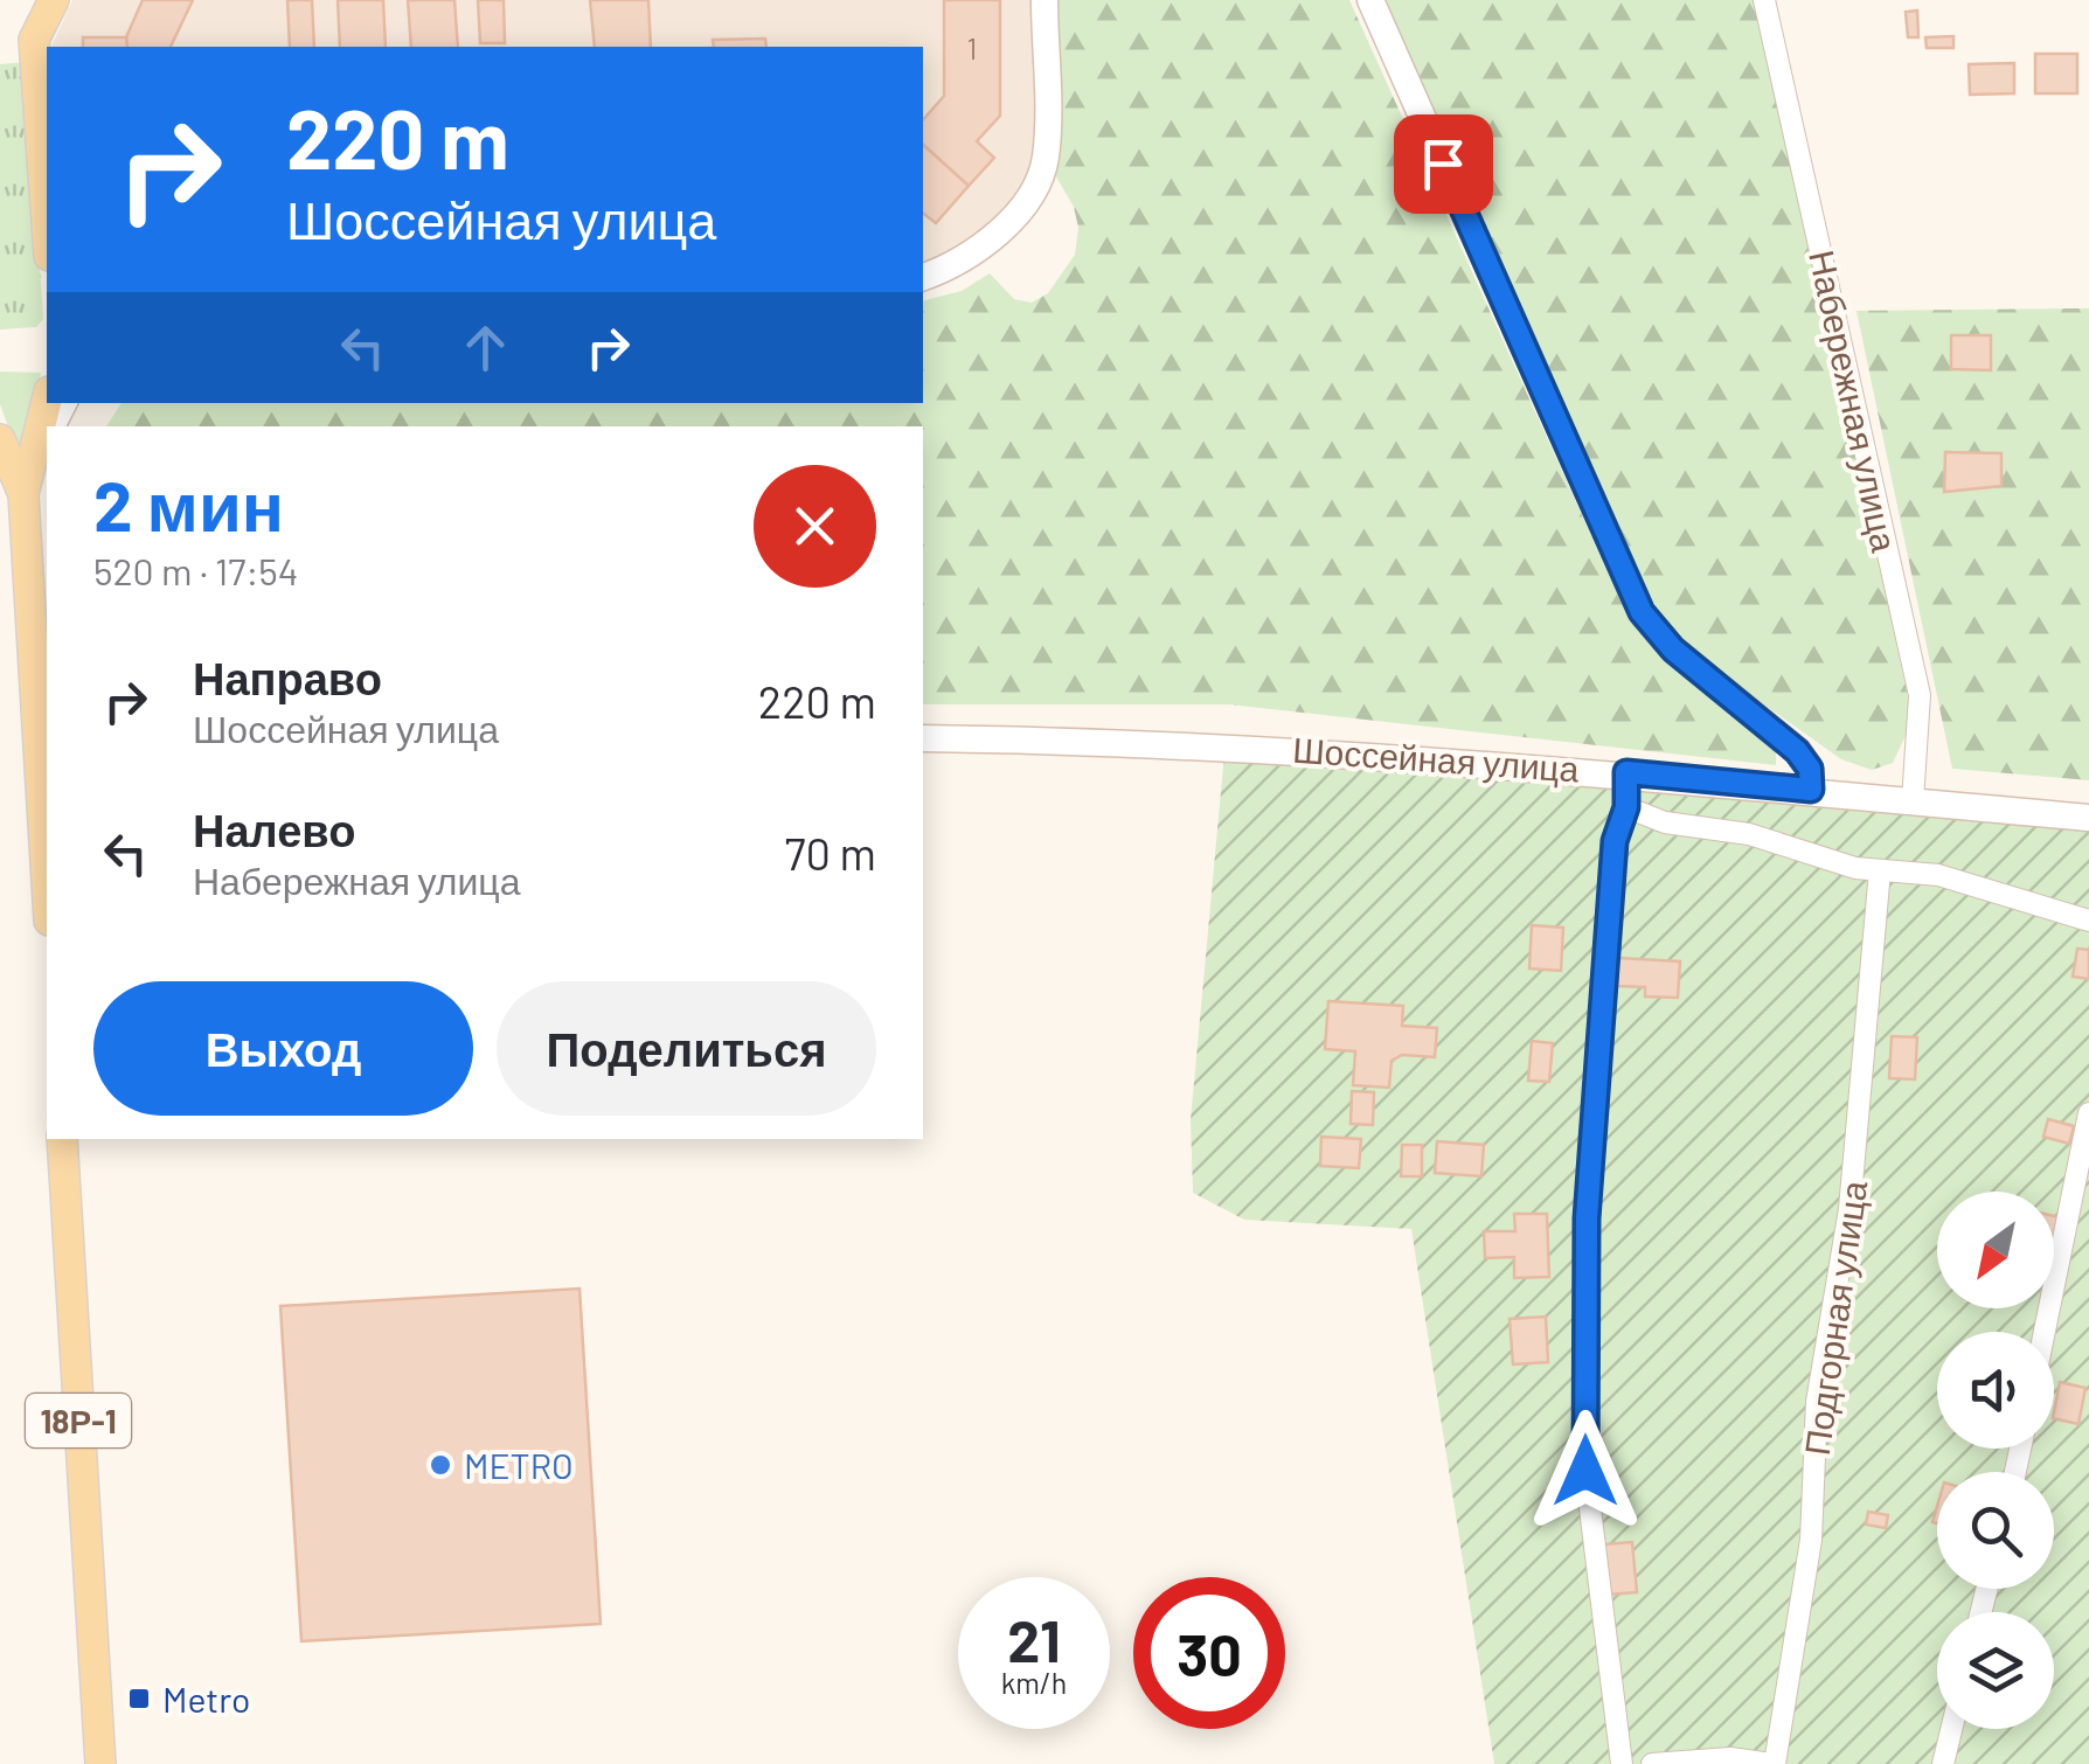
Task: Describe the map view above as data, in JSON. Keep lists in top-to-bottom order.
{
  "streets": {
    "main road": ["18Р-1"],
    "street": ["Набережная улица", "Шоссейная улица", "Подгорная улица"]
  },
  "crossings": [
    ["Набережная улица", "Шоссейная улица"]
  ],
  "places": {
    "other": ["METRO"],
    "transit": ["Metro"]
  },
  "house_numbers": ["1"],
  "north": "bottom left",
  "page": {
    "turn": ["220 m", "Шоссейная улица"],
    "heading": ["2 мин", "520 m · 17:54"],
    "list": [
      {
        "name": "Направо",
        "note": "Шоссейная улица",
        "value": "220 m"
      },
      {
        "name": "Налево",
        "note": "Набережная улица",
        "value": "70 m"
      }
    ],
    "buttons": ["Выход", "Поделиться"],
    "speed": "21 km/h",
    "limit": "30"
  }
}
